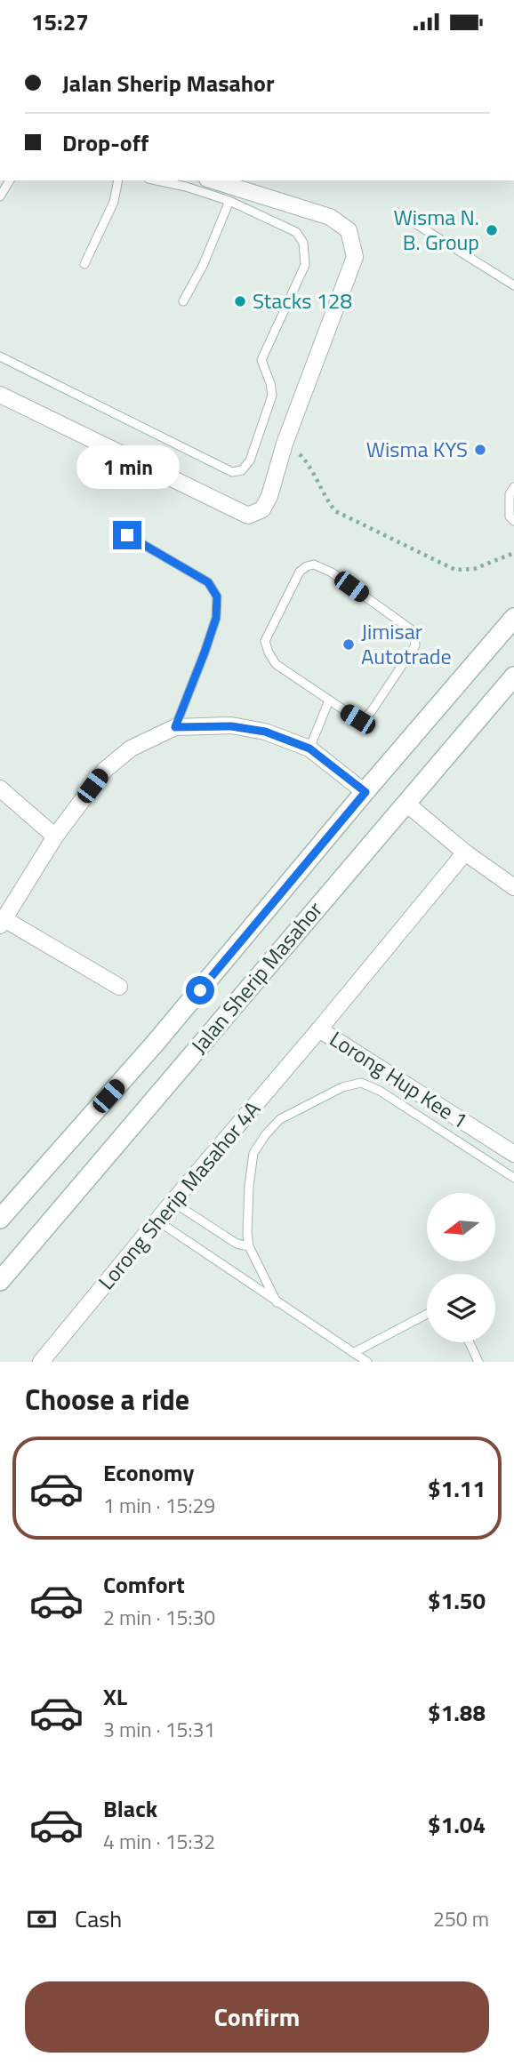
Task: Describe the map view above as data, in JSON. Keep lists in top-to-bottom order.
{
  "streets": {
    "main road": ["Jalan Sherip Masahor"],
    "street": ["Lorong Hup Kee 1", "Lorong Sherip Masahor 4A"]
  },
  "crossings": [
    ["Lorong Hup Kee 1", "Lorong Sherip Masahor 4A"]
  ],
  "places": [
    "Wisma N. B. Group",
    "Stacks 128",
    "Wisma KYS",
    "Jimisar Autotrade"
  ],
  "north": "left",
  "page": {
    "status": "15:27",
    "banner": ["Jalan Sherip Masahor", "Drop-off"],
    "bubble": "1 min",
    "heading": "Choose a ride",
    "list": [
      {
        "name": "Economy",
        "note": "1 min · 15:29",
        "value": "$1.11"
      },
      {
        "name": "Comfort",
        "note": "2 min · 15:30",
        "value": "$1.50"
      },
      {
        "name": "XL",
        "note": "3 min · 15:31",
        "value": "$1.88"
      },
      {
        "name": "Black",
        "note": "4 min · 15:32",
        "value": "$1.04"
      }
    ],
    "pay": ["Cash", "250 m"],
    "buttons": "Confirm"
  }
}
